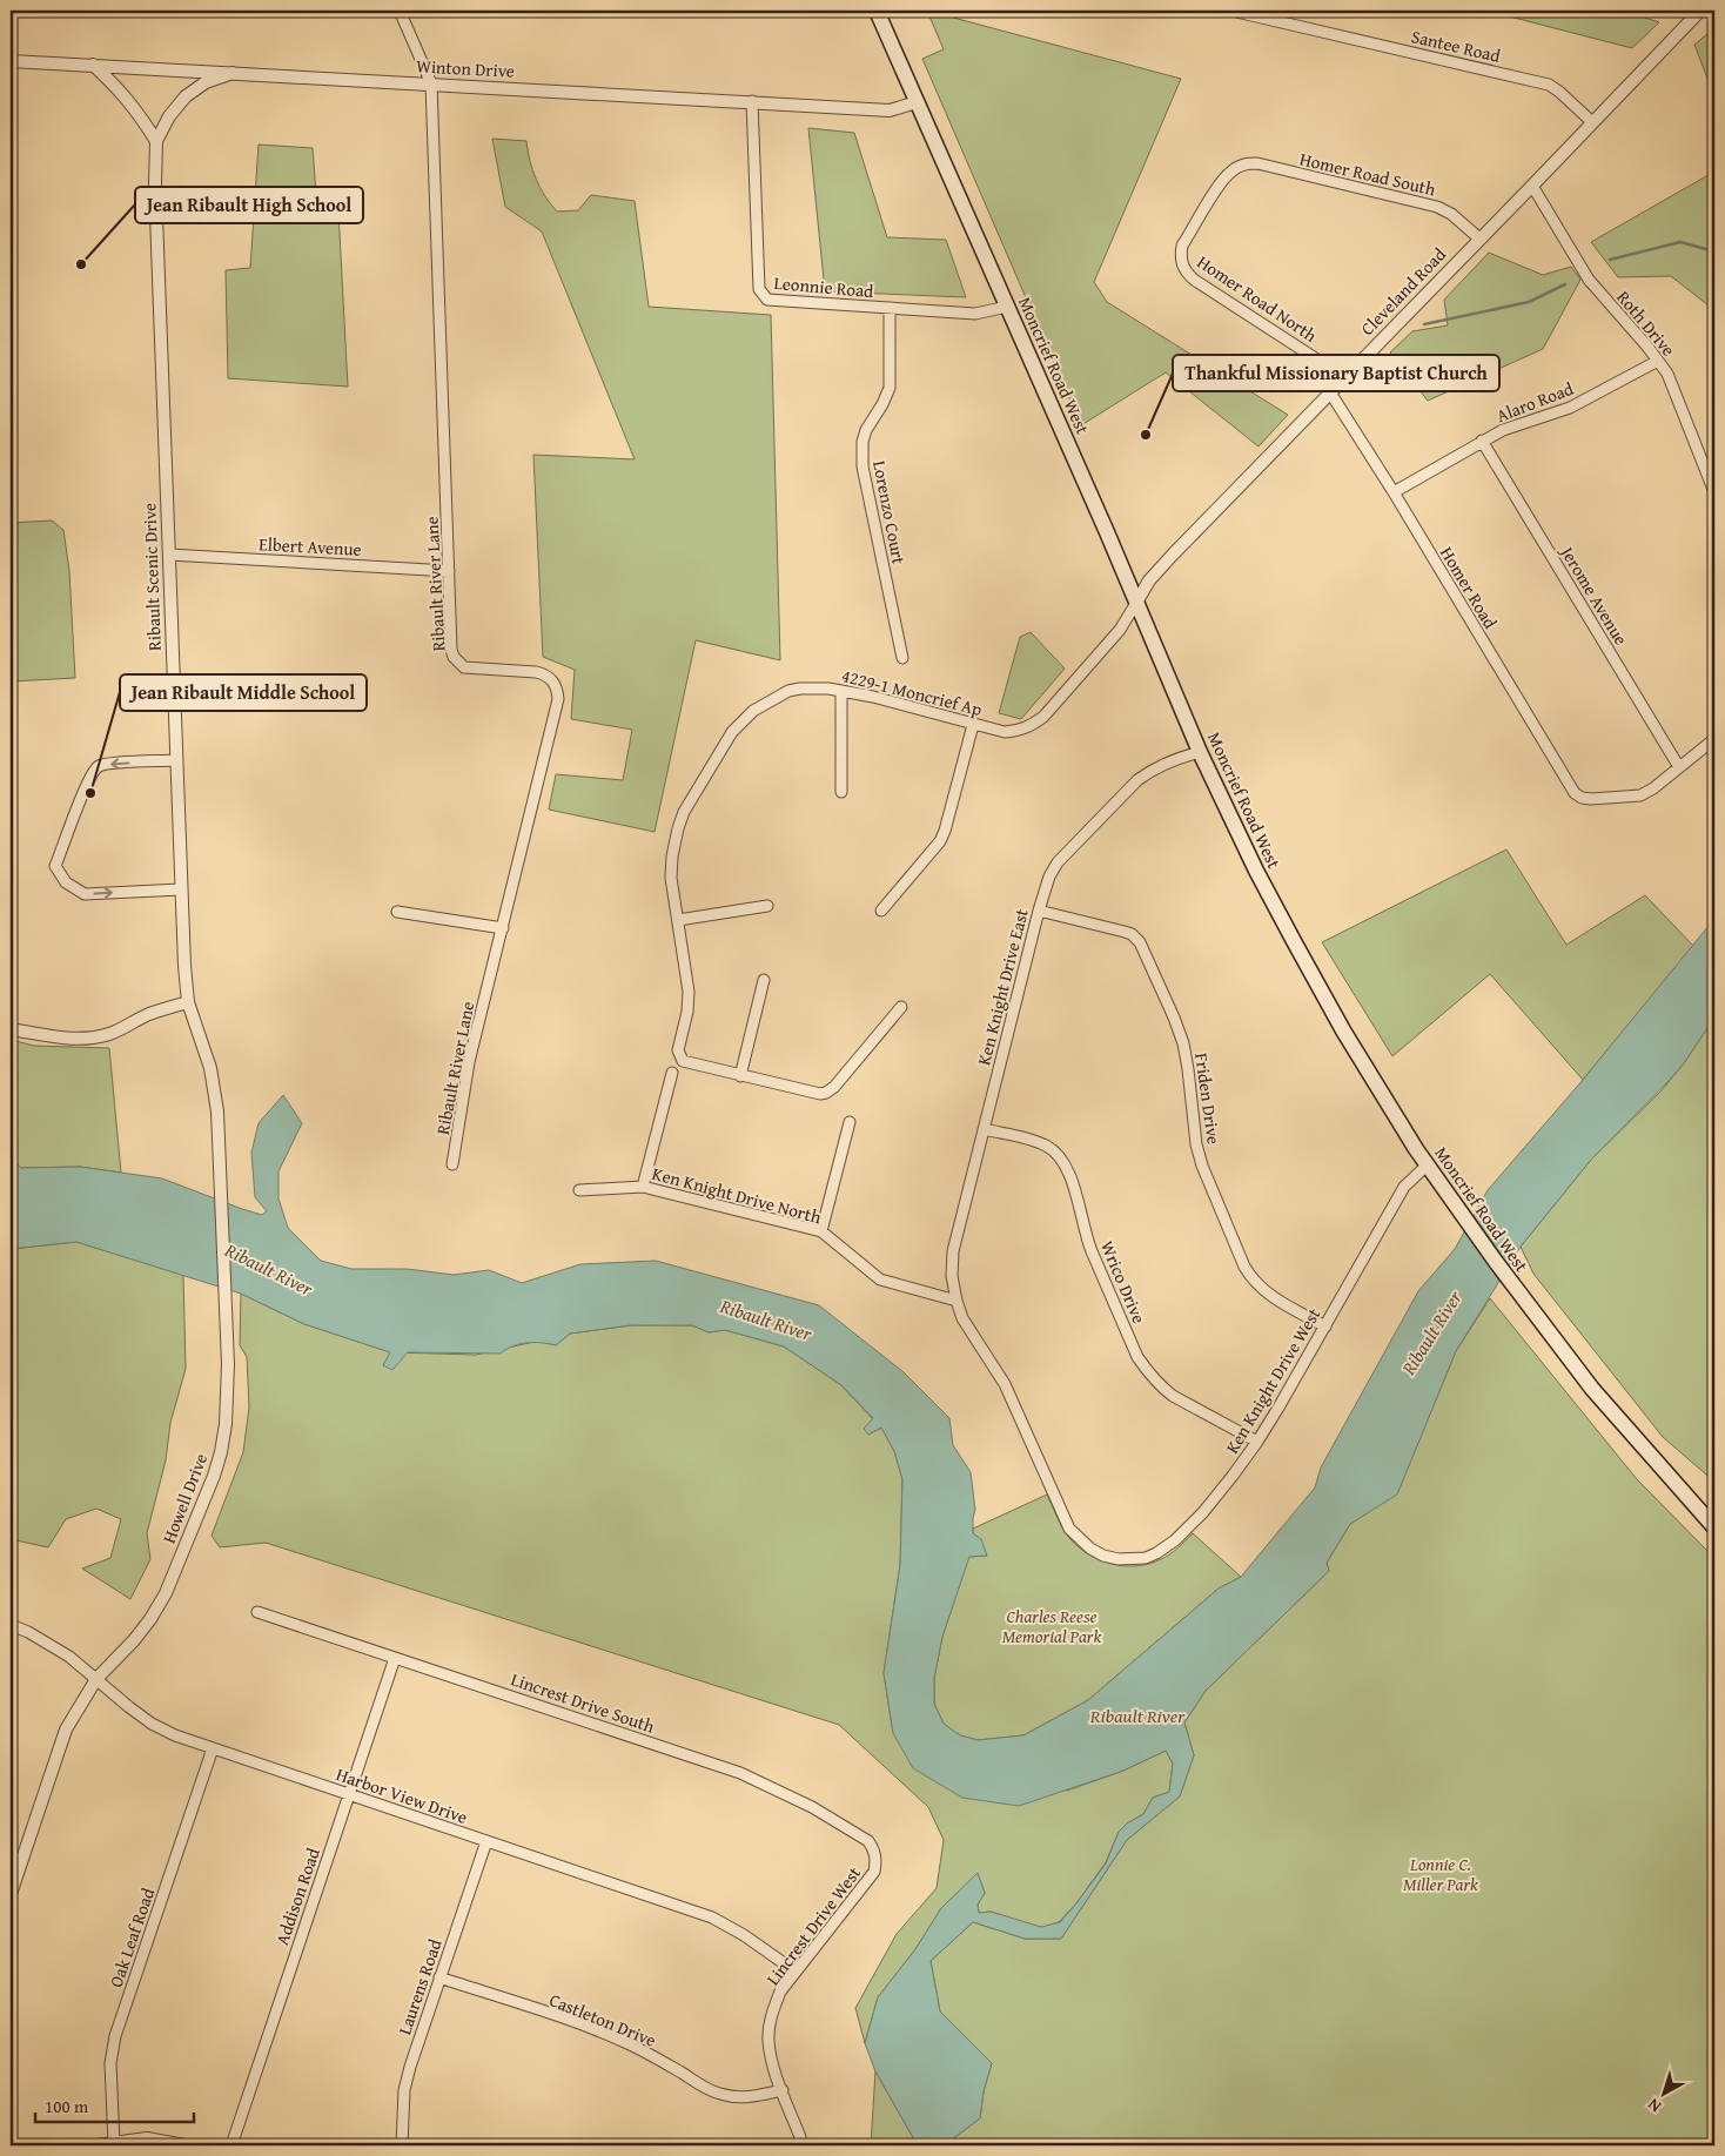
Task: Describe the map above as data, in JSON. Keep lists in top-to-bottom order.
{
  "streets": {
    "main road": ["Moncrief Road West"],
    "street": [
      "Santee Road",
      "Winton Drive",
      "Homer Road South",
      "Leonnie Road",
      "Cleveland Road",
      "Homer Road North",
      "Roth Drive",
      "Alaro Road",
      "Lorenzo Court",
      "Elbert Avenue",
      "Ribault Scenic Drive",
      "Ribault River Lane",
      "Homer Road",
      "Jerome Avenue",
      "4229-1 Moncrief Ap",
      "Ken Knight Drive East",
      "Friden Drive",
      "Ken Knight Drive North",
      "Wrico Drive",
      "Ken Knight Drive West",
      "Howell Drive",
      "Lincrest Drive South",
      "Harbor View Drive",
      "Addison Road",
      "Lincrest Drive West",
      "Oak Leaf Road",
      "Laurens Road",
      "Castleton Drive"
    ]
  },
  "crossings": [
    ["Santee Road", "Cleveland Road"],
    ["Winton Drive", "Leonnie Road"],
    ["Winton Drive", "Moncrief Road West"],
    ["Winton Drive", "Ribault Scenic Drive"],
    ["Winton Drive", "Ribault River Lane"],
    ["Homer Road South", "Cleveland Road"],
    ["Homer Road South", "Homer Road North"],
    ["Leonnie Road", "Moncrief Road West"],
    ["Leonnie Road", "Lorenzo Court"],
    ["Cleveland Road", "Homer Road North"],
    ["Cleveland Road", "Roth Drive"],
    ["Cleveland Road", "Moncrief Road West"],
    ["Cleveland Road", "Homer Road"],
    ["Cleveland Road", "4229-1 Moncrief Ap"],
    ["Roth Drive", "Alaro Road"],
    ["Moncrief Road West", "4229-1 Moncrief Ap"],
    ["Moncrief Road West", "Ken Knight Drive East"],
    ["Moncrief Road West", "Ken Knight Drive West"],
    ["Alaro Road", "Homer Road"],
    ["Alaro Road", "Jerome Avenue"],
    ["Elbert Avenue", "Ribault Scenic Drive"],
    ["Elbert Avenue", "Ribault River Lane"],
    ["Ribault Scenic Drive", "Howell Drive"],
    ["Homer Road", "Jerome Avenue"],
    ["Ken Knight Drive East", "Friden Drive"],
    ["Ken Knight Drive East", "Ken Knight Drive North"],
    ["Ken Knight Drive East", "Wrico Drive"],
    ["Ken Knight Drive East", "Ken Knight Drive West"],
    ["Friden Drive", "Ken Knight Drive West"],
    ["Ken Knight Drive North", "Ken Knight Drive West"],
    ["Wrico Drive", "Ken Knight Drive West"],
    ["Howell Drive", "Harbor View Drive"],
    ["Lincrest Drive South", "Addison Road"],
    ["Lincrest Drive South", "Lincrest Drive West"],
    ["Harbor View Drive", "Addison Road"],
    ["Harbor View Drive", "Lincrest Drive West"],
    ["Harbor View Drive", "Oak Leaf Road"],
    ["Harbor View Drive", "Laurens Road"],
    ["Lincrest Drive West", "Castleton Drive"],
    ["Laurens Road", "Castleton Drive"]
  ],
  "water": ["Ribault River"],
  "parks": ["Charles Reese Memorial Park", "Lonnie C. Miller Park"],
  "places": ["Jean Ribault High School", "Thankful Missionary Baptist Church", "Jean Ribault Middle School"],
  "scale_bar": "100 m",
  "north": "bottom left"
}
